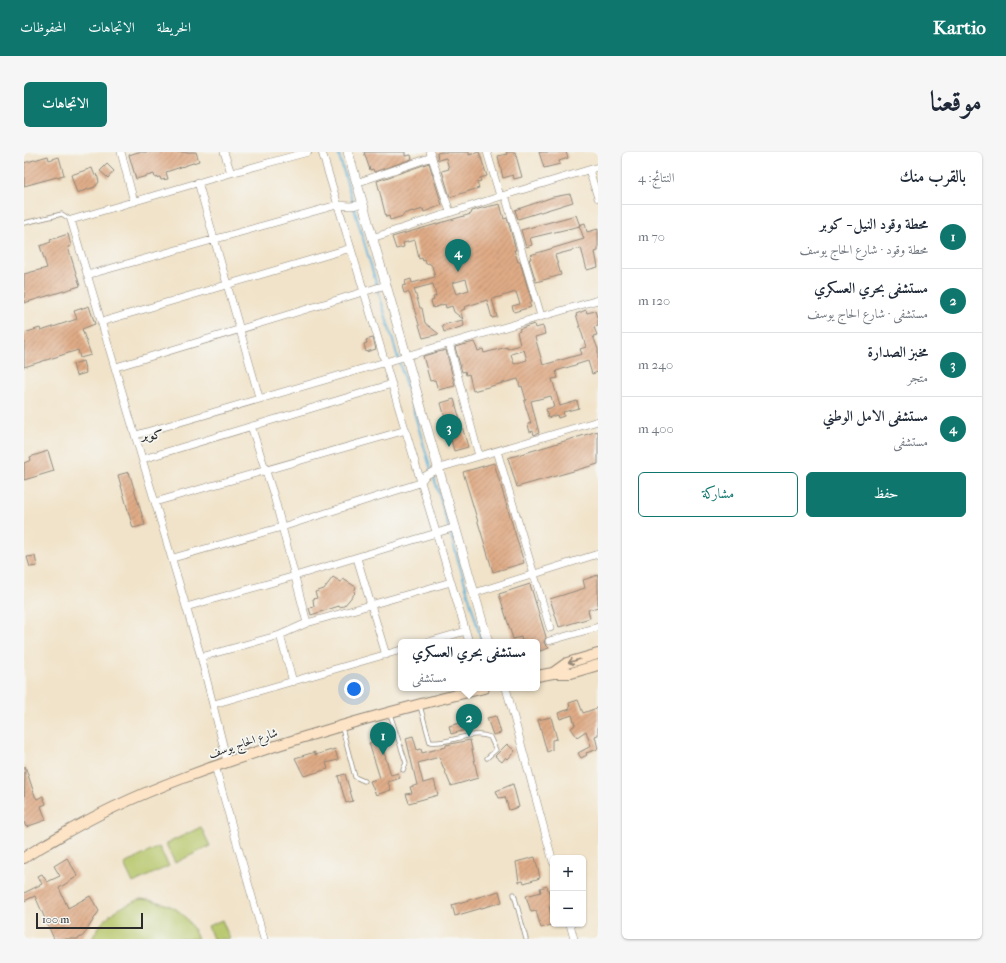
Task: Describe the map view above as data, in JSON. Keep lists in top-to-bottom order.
{
  "streets": {
    "main road": ["شارع الحاج يوسف"]
  },
  "districts": ["كوبر"],
  "scale_bar": "100 m",
  "page": {
    "header": "Kartio",
    "nav": ["الخريطة", "الاتجاهات", "المحفوظات"],
    "title": "موقعنا",
    "buttons": [
      "الاتجاهات",
      ["حفظ", "مشاركة"]
    ],
    "heading": ["بالقرب منك", "النتائج: 4"],
    "list": [
      {
        "mark": "1",
        "name": "محطة وقود النيل - كوبر",
        "note": "محطة وقود · شارع الحاج يوسف",
        "value": "70 m"
      },
      {
        "mark": "2",
        "name": "مستشفى بحري العسكري",
        "note": "مستشفى · شارع الحاج يوسف",
        "value": "120 m"
      },
      {
        "mark": "3",
        "name": "مخبز الصدارة",
        "note": "متجر",
        "value": "240 m"
      },
      {
        "mark": "4",
        "name": "مستشفى الامل الوطني",
        "note": "مستشفى",
        "value": "400 m"
      }
    ],
    "pins": [
      "4",
      "3",
      "2",
      "1"
    ],
    "popup": ["مستشفى بحري العسكري", "مستشفى"],
    "map_buttons": ["+", "−"],
    "scale": "100 m"
  }
}
